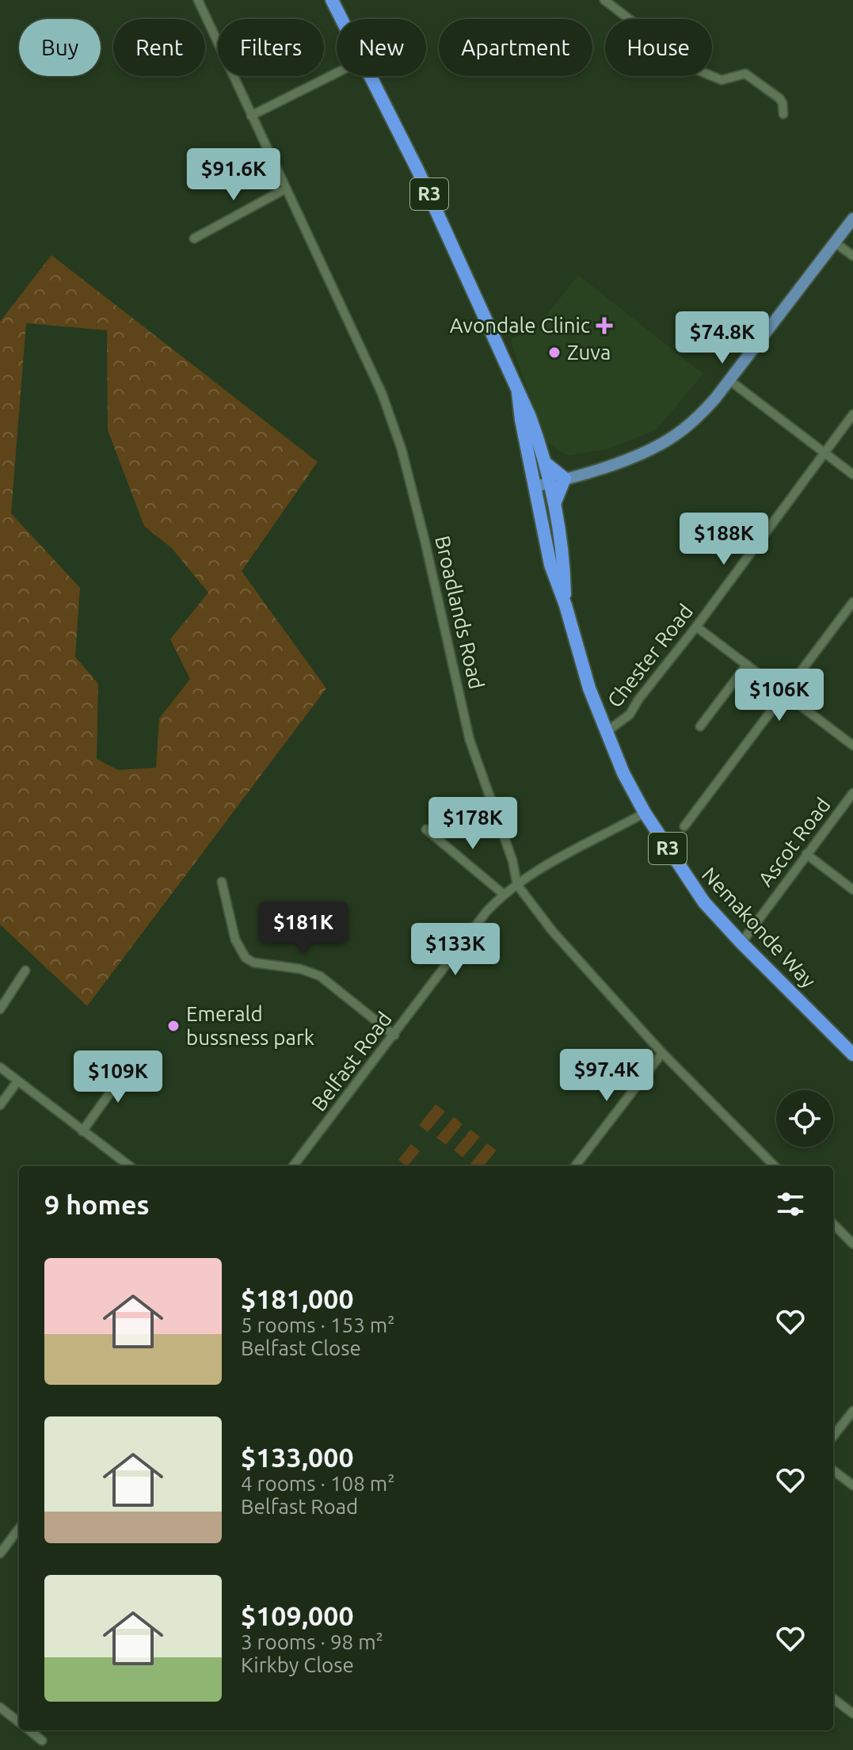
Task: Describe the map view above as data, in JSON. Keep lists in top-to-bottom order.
{
  "streets": {
    "highway": ["R3", "Nemakonde Way"],
    "street": [
      "Broadlands Road",
      "Chester Road",
      "Ascot Road",
      "Belfast Road"
    ]
  },
  "crossings": [
    ["Broadlands Road", "Belfast Road"],
    ["Chester Road", "Nemakonde Way"],
    ["Ascot Road", "Nemakonde Way"],
    ["Nemakonde Way", "Belfast Road"]
  ],
  "places": {
    "health": ["Avondale Clinic"],
    "other": ["Zuva", "Emerald bussness park"]
  },
  "page": {
    "chip": [
      "Buy",
      "Rent",
      "Filters",
      "New",
      "Apartment",
      "House"
    ],
    "price": [
      "$91.6K",
      "$74.8K",
      "$188K",
      "$106K",
      "$178K",
      "$181K",
      "$133K",
      "$97.4K",
      "$109K"
    ],
    "heading": "9 homes",
    "list": [
      {
        "name": "$181,000",
        "note": "5 rooms · 153 m² · Belfast Close"
      },
      {
        "name": "$133,000",
        "note": "4 rooms · 108 m² · Belfast Road"
      },
      {
        "name": "$109,000",
        "note": "3 rooms · 98 m² · Kirkby Close"
      }
    ]
  }
}
